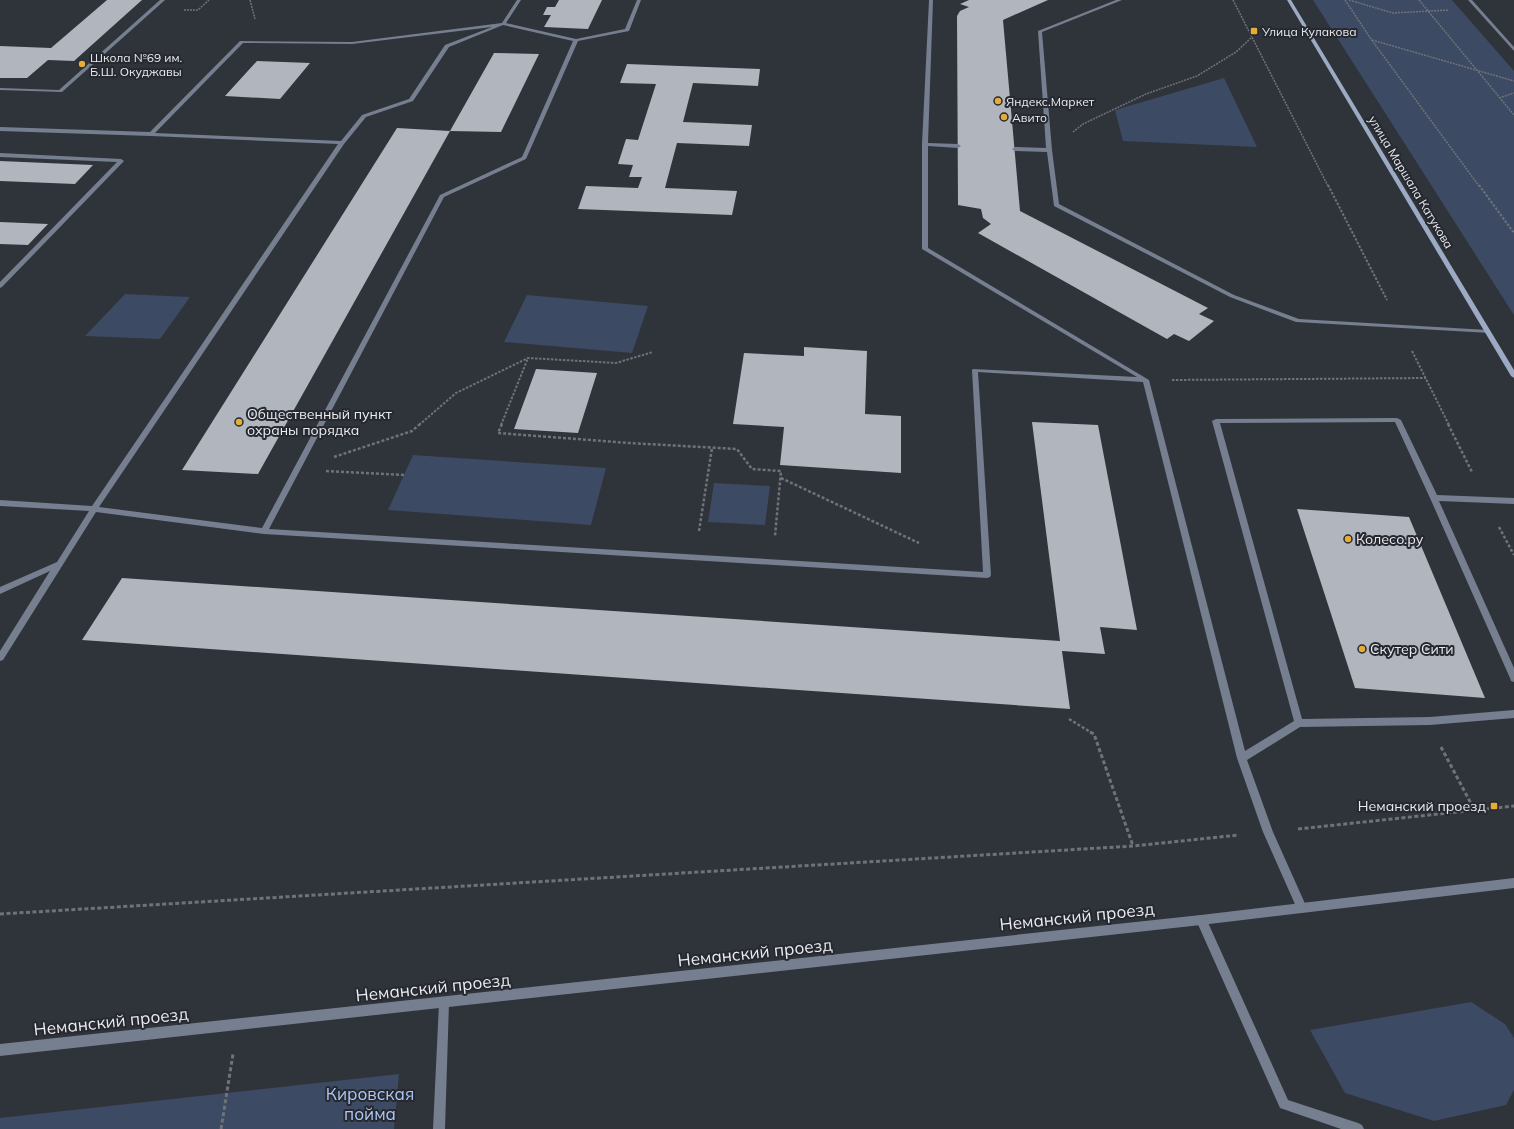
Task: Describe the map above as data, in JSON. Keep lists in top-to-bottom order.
{
  "streets": {
    "main road": ["улица Маршала Катукова"],
    "street": ["Неманский проезд"]
  },
  "parks": ["Кировская пойма"],
  "places": {
    "transit": ["Улица Кулакова", "Неманский проезд"],
    "other": [
      "Школа №69 им. Б.Ш. Окуджавы",
      "Яндекс.Маркет",
      "Авито",
      "Общественный пункт охраны порядка",
      "Колесо.ру",
      "Скутер Сити"
    ]
  }
}
